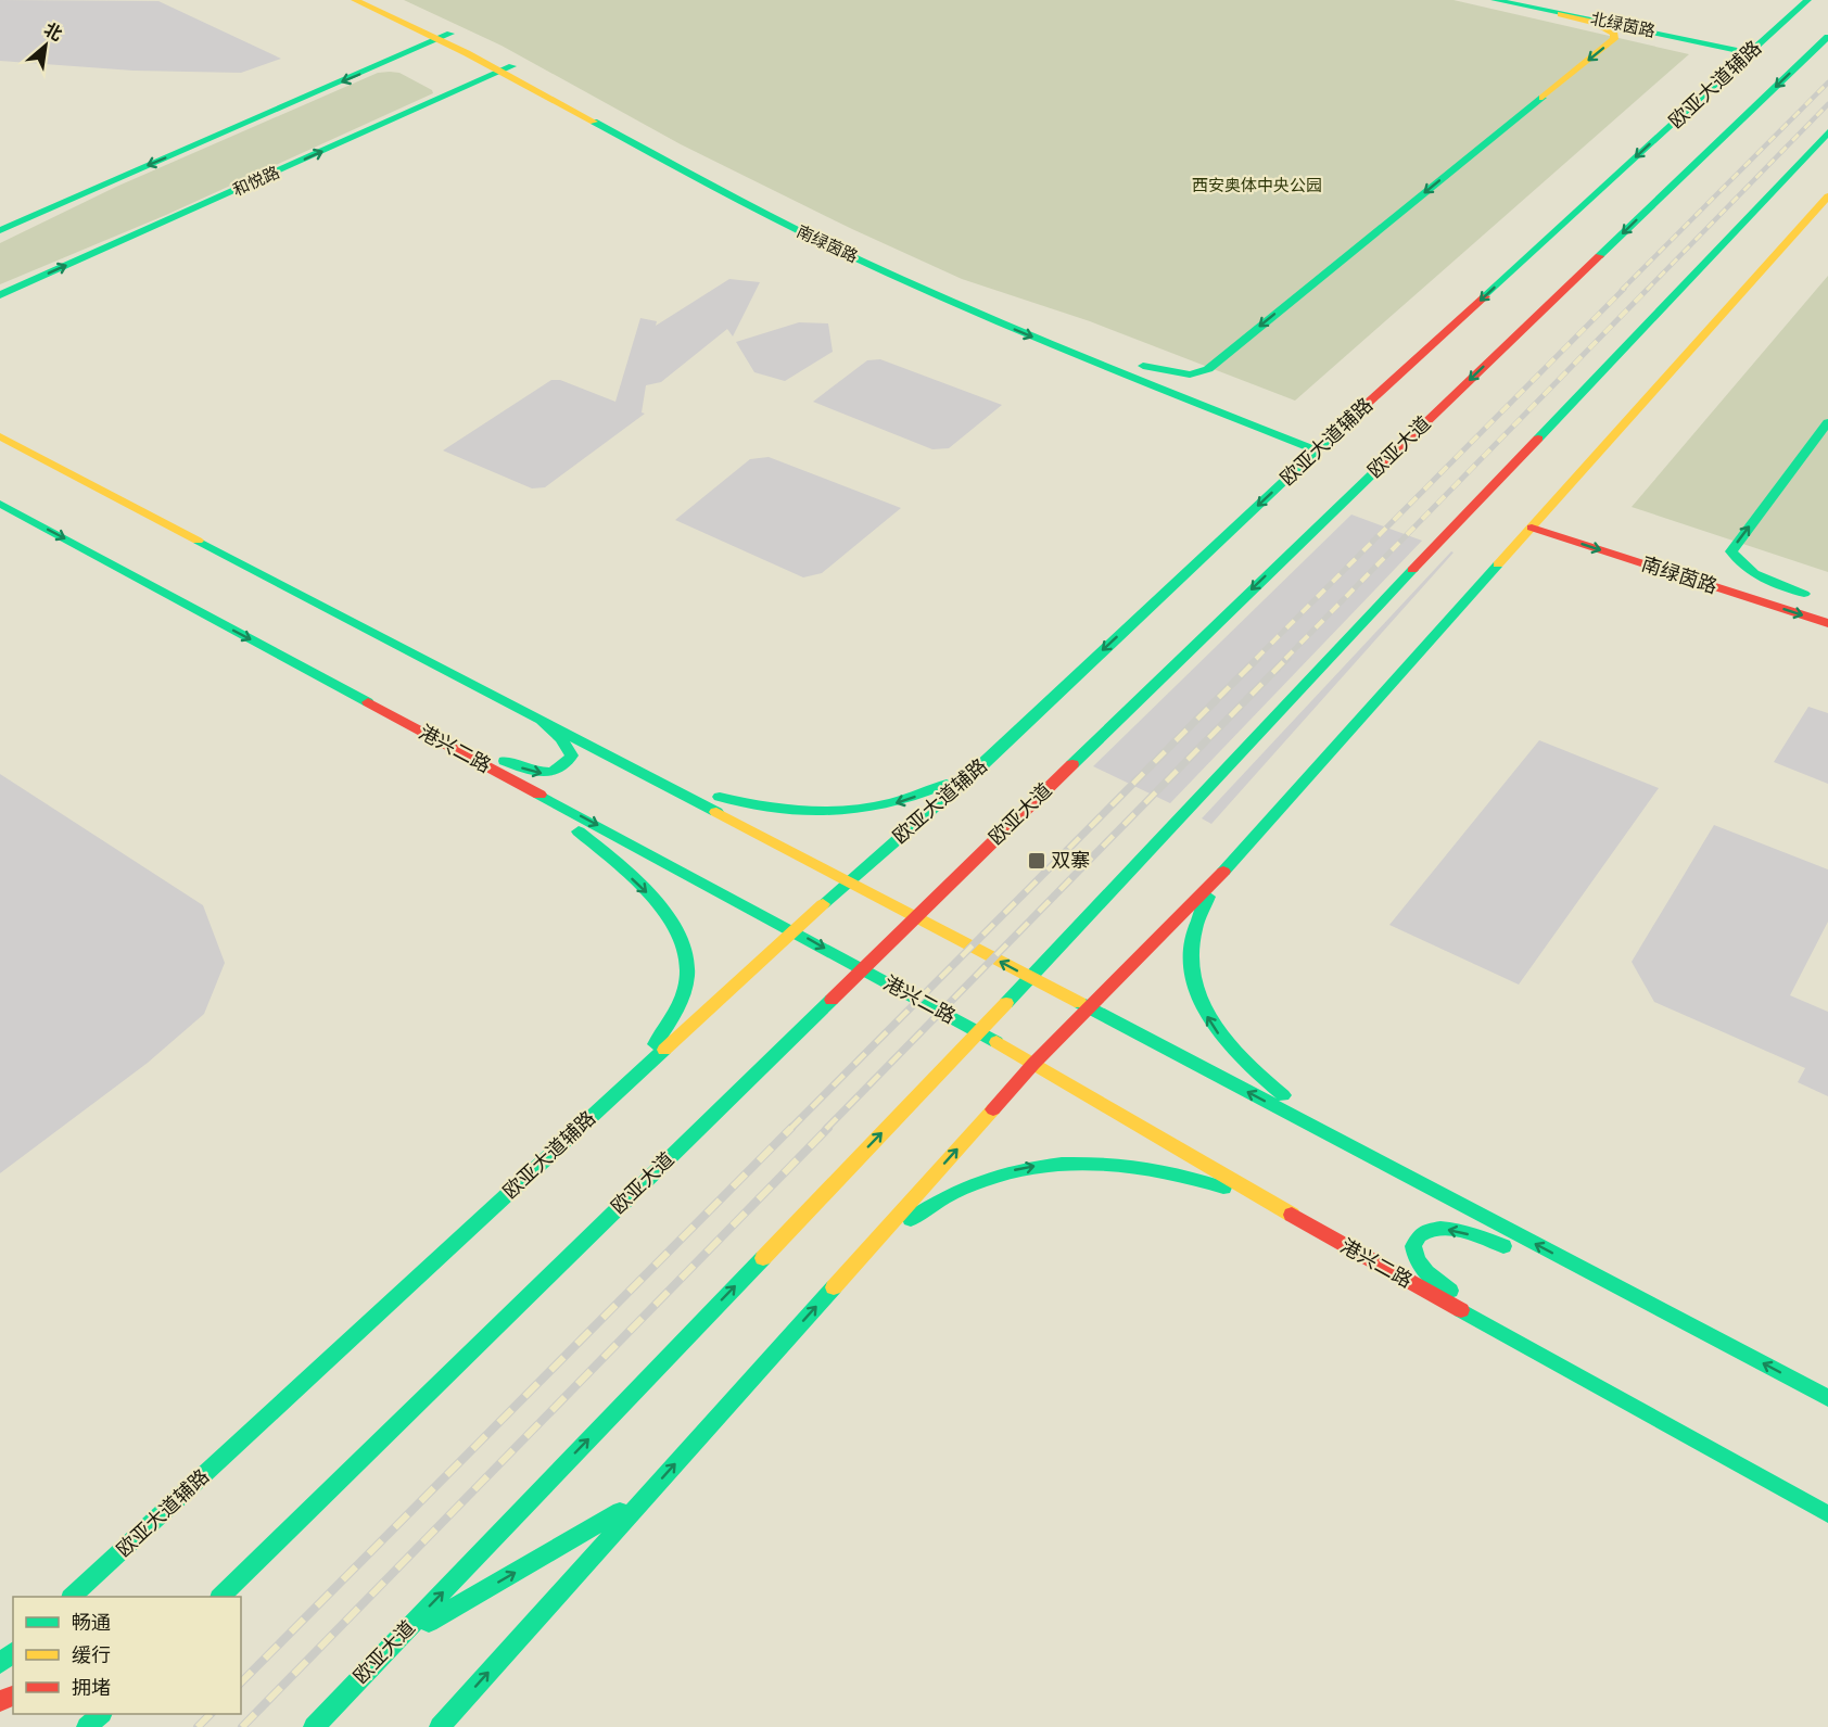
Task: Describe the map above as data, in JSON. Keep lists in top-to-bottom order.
{
  "streets": {
    "street": [
      "北绿茵路",
      "欧亚大道辅路",
      "和悦路",
      "南绿茵路",
      "欧亚大道",
      "港兴二路"
    ]
  },
  "crossings": [
    ["北绿茵路", "欧亚大道辅路"],
    ["欧亚大道辅路", "南绿茵路"],
    ["欧亚大道辅路", "港兴二路"],
    ["和悦路", "南绿茵路"],
    ["欧亚大道", "港兴二路"]
  ],
  "one_way": ["欧亚大道辅路"],
  "parks": ["西安奥体中央公园"],
  "places": {
    "transit": ["双寨"]
  },
  "legend": ["畅通", "缓行", "拥堵"],
  "north": "top right"
}
